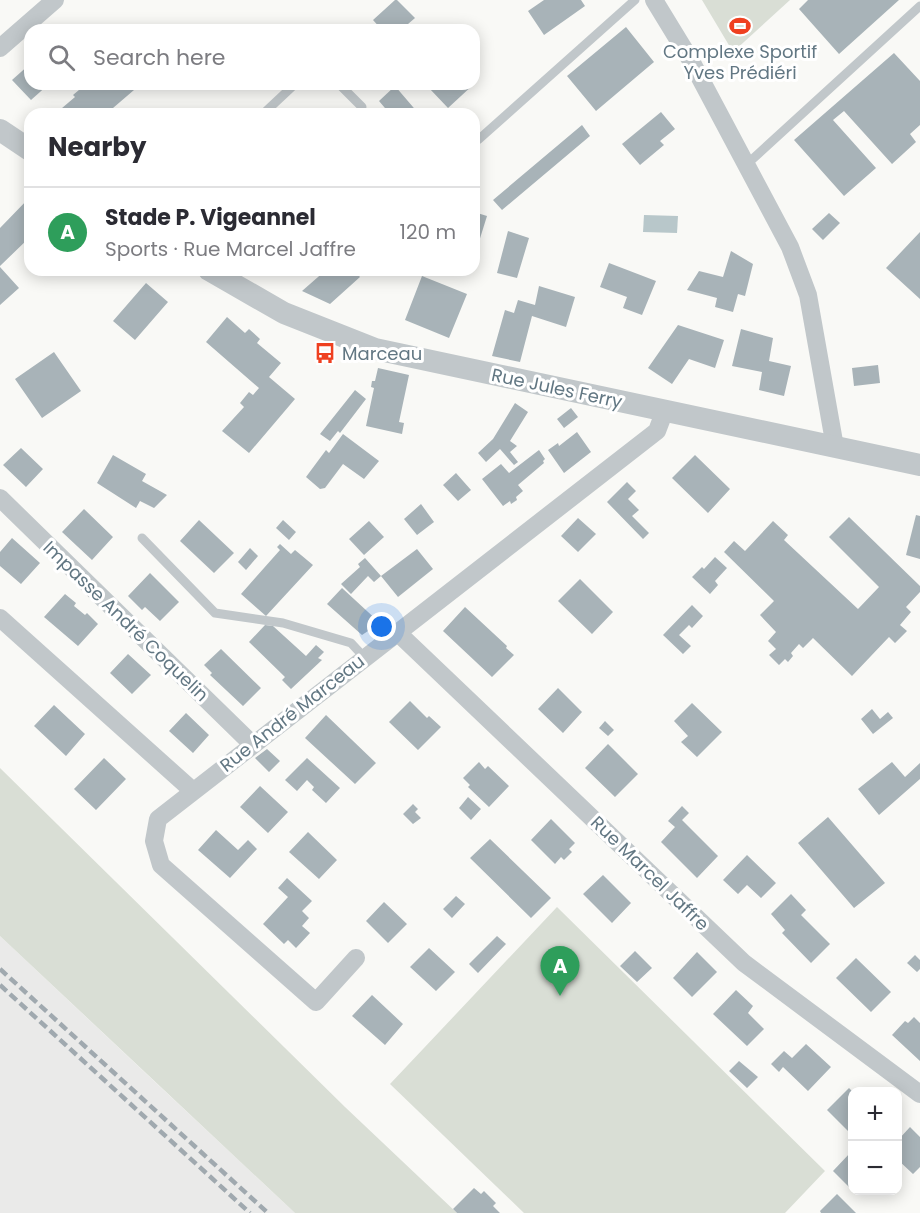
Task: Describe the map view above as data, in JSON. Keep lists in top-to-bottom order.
{
  "streets": {
    "street": [
      "Rue Jules Ferry",
      "Impasse André Coquelin",
      "Rue André Marceau",
      "Rue Marcel Jaffre"
    ]
  },
  "crossings": [
    ["Rue Jules Ferry", "Rue André Marceau"],
    ["Impasse André Coquelin", "Rue André Marceau"],
    ["Rue André Marceau", "Rue Marcel Jaffre"]
  ],
  "places": {
    "sports": ["Complexe Sportif Yves Prédiéri"],
    "bus stop": ["Marceau"]
  },
  "page": {
    "search": "Search here",
    "heading": "Nearby",
    "list": [
      {
        "mark": "A",
        "name": "Stade P. Vigeannel",
        "note": "Sports · Rue Marcel Jaffre",
        "value": "120 m"
      }
    ],
    "pins": "A",
    "map_buttons": ["+", "−"]
  }
}
